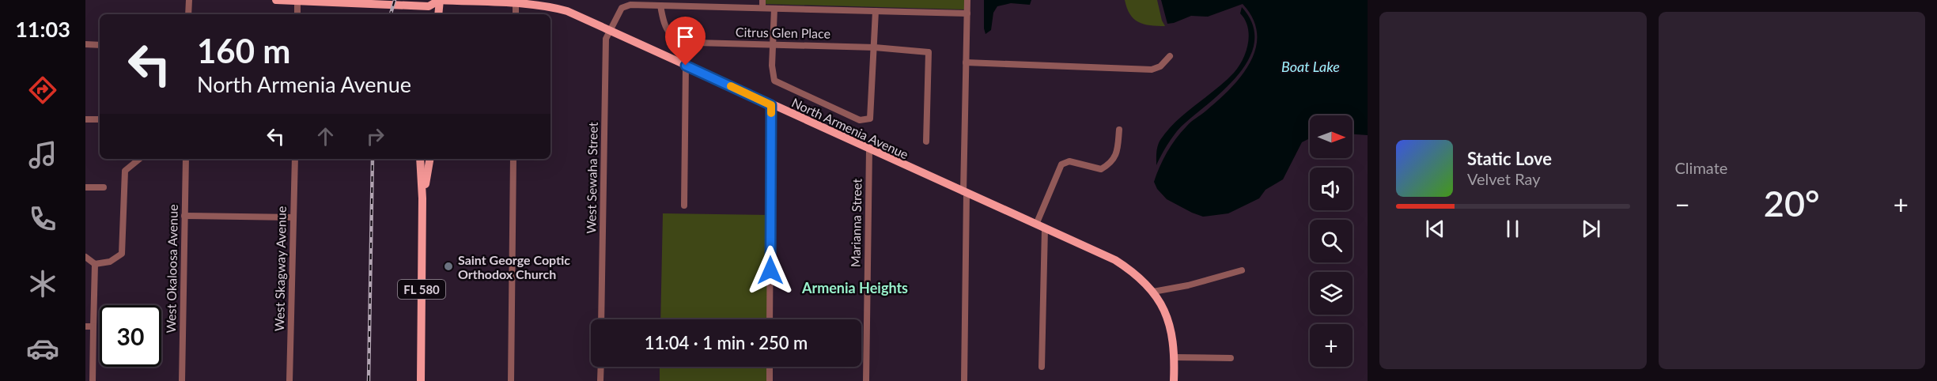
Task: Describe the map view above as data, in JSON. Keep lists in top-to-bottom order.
{
  "streets": {
    "main road": ["North Armenia Avenue", "FL 580"],
    "street": [
      "Citrus Glen Place",
      "West Sewaha Street",
      "Marianna Street",
      "West Okaloosa Avenue",
      "West Skagway Avenue"
    ]
  },
  "crossings": [
    ["Citrus Glen Place", "West Sewaha Street"],
    ["North Armenia Avenue", "West Sewaha Street"],
    ["North Armenia Avenue", "Marianna Street"]
  ],
  "districts": ["Armenia Heights"],
  "water": ["Boat Lake"],
  "places": ["Saint George Coptic Orthodox Church"],
  "north": "right",
  "page": {
    "tabs": "11:03",
    "tile": "Climate",
    "turn": ["160 m", "North Armenia Avenue"],
    "map_buttons": "+",
    "song": ["Static Love", "Velvet Ray"],
    "heat": ["−", "20°", "+"],
    "limit": "30",
    "trip": "11:04 · 1 min · 250 m"
  }
}
